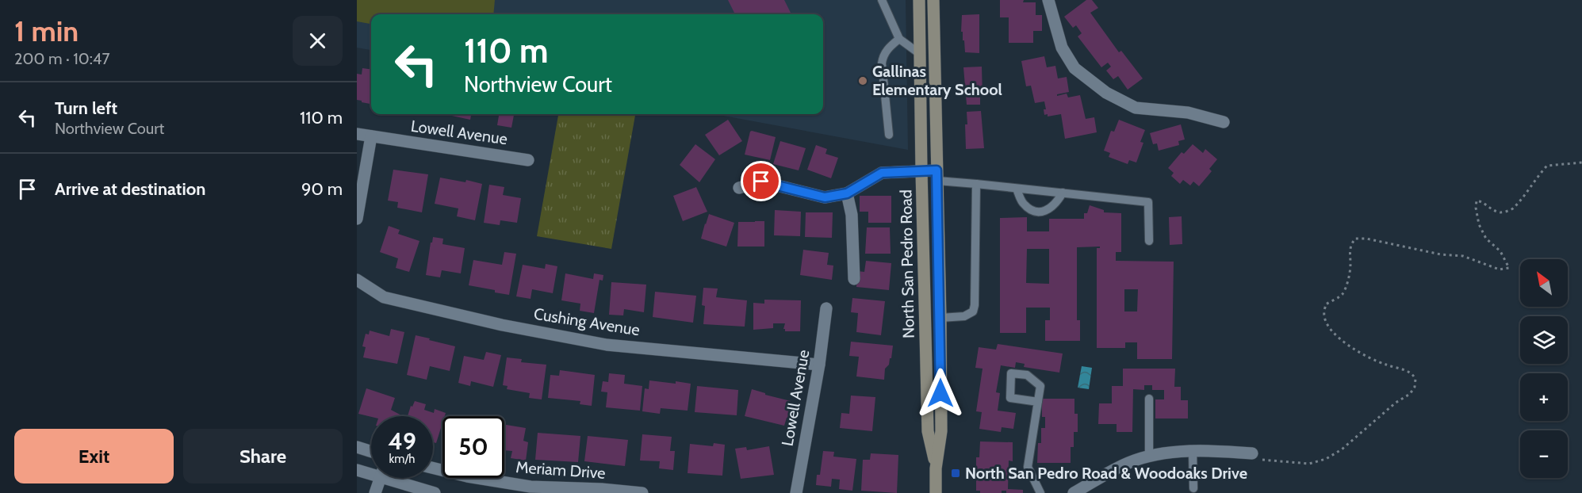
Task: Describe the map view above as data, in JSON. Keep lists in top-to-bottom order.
{
  "streets": {
    "main road": ["North San Pedro Road"],
    "street": ["Lowell Avenue", "Cushing Avenue", "Meriam Drive"]
  },
  "crossings": [
    ["Lowell Avenue", "Cushing Avenue"]
  ],
  "places": {
    "other": ["Gallinas Elementary School"],
    "transit": ["North San Pedro Road & Woodoaks Drive"]
  },
  "north": "top left",
  "page": {
    "heading": ["1 min", "200 m · 10:47"],
    "turn": ["110 m", "Northview Court"],
    "list": [
      {
        "name": "Turn left",
        "note": "Northview Court",
        "value": "110 m"
      },
      {
        "name": "Arrive at destination",
        "value": "90 m"
      }
    ],
    "map_buttons": ["+", "−"],
    "speed": "49 km/h",
    "limit": "50",
    "buttons": ["Exit", "Share"]
  }
}
